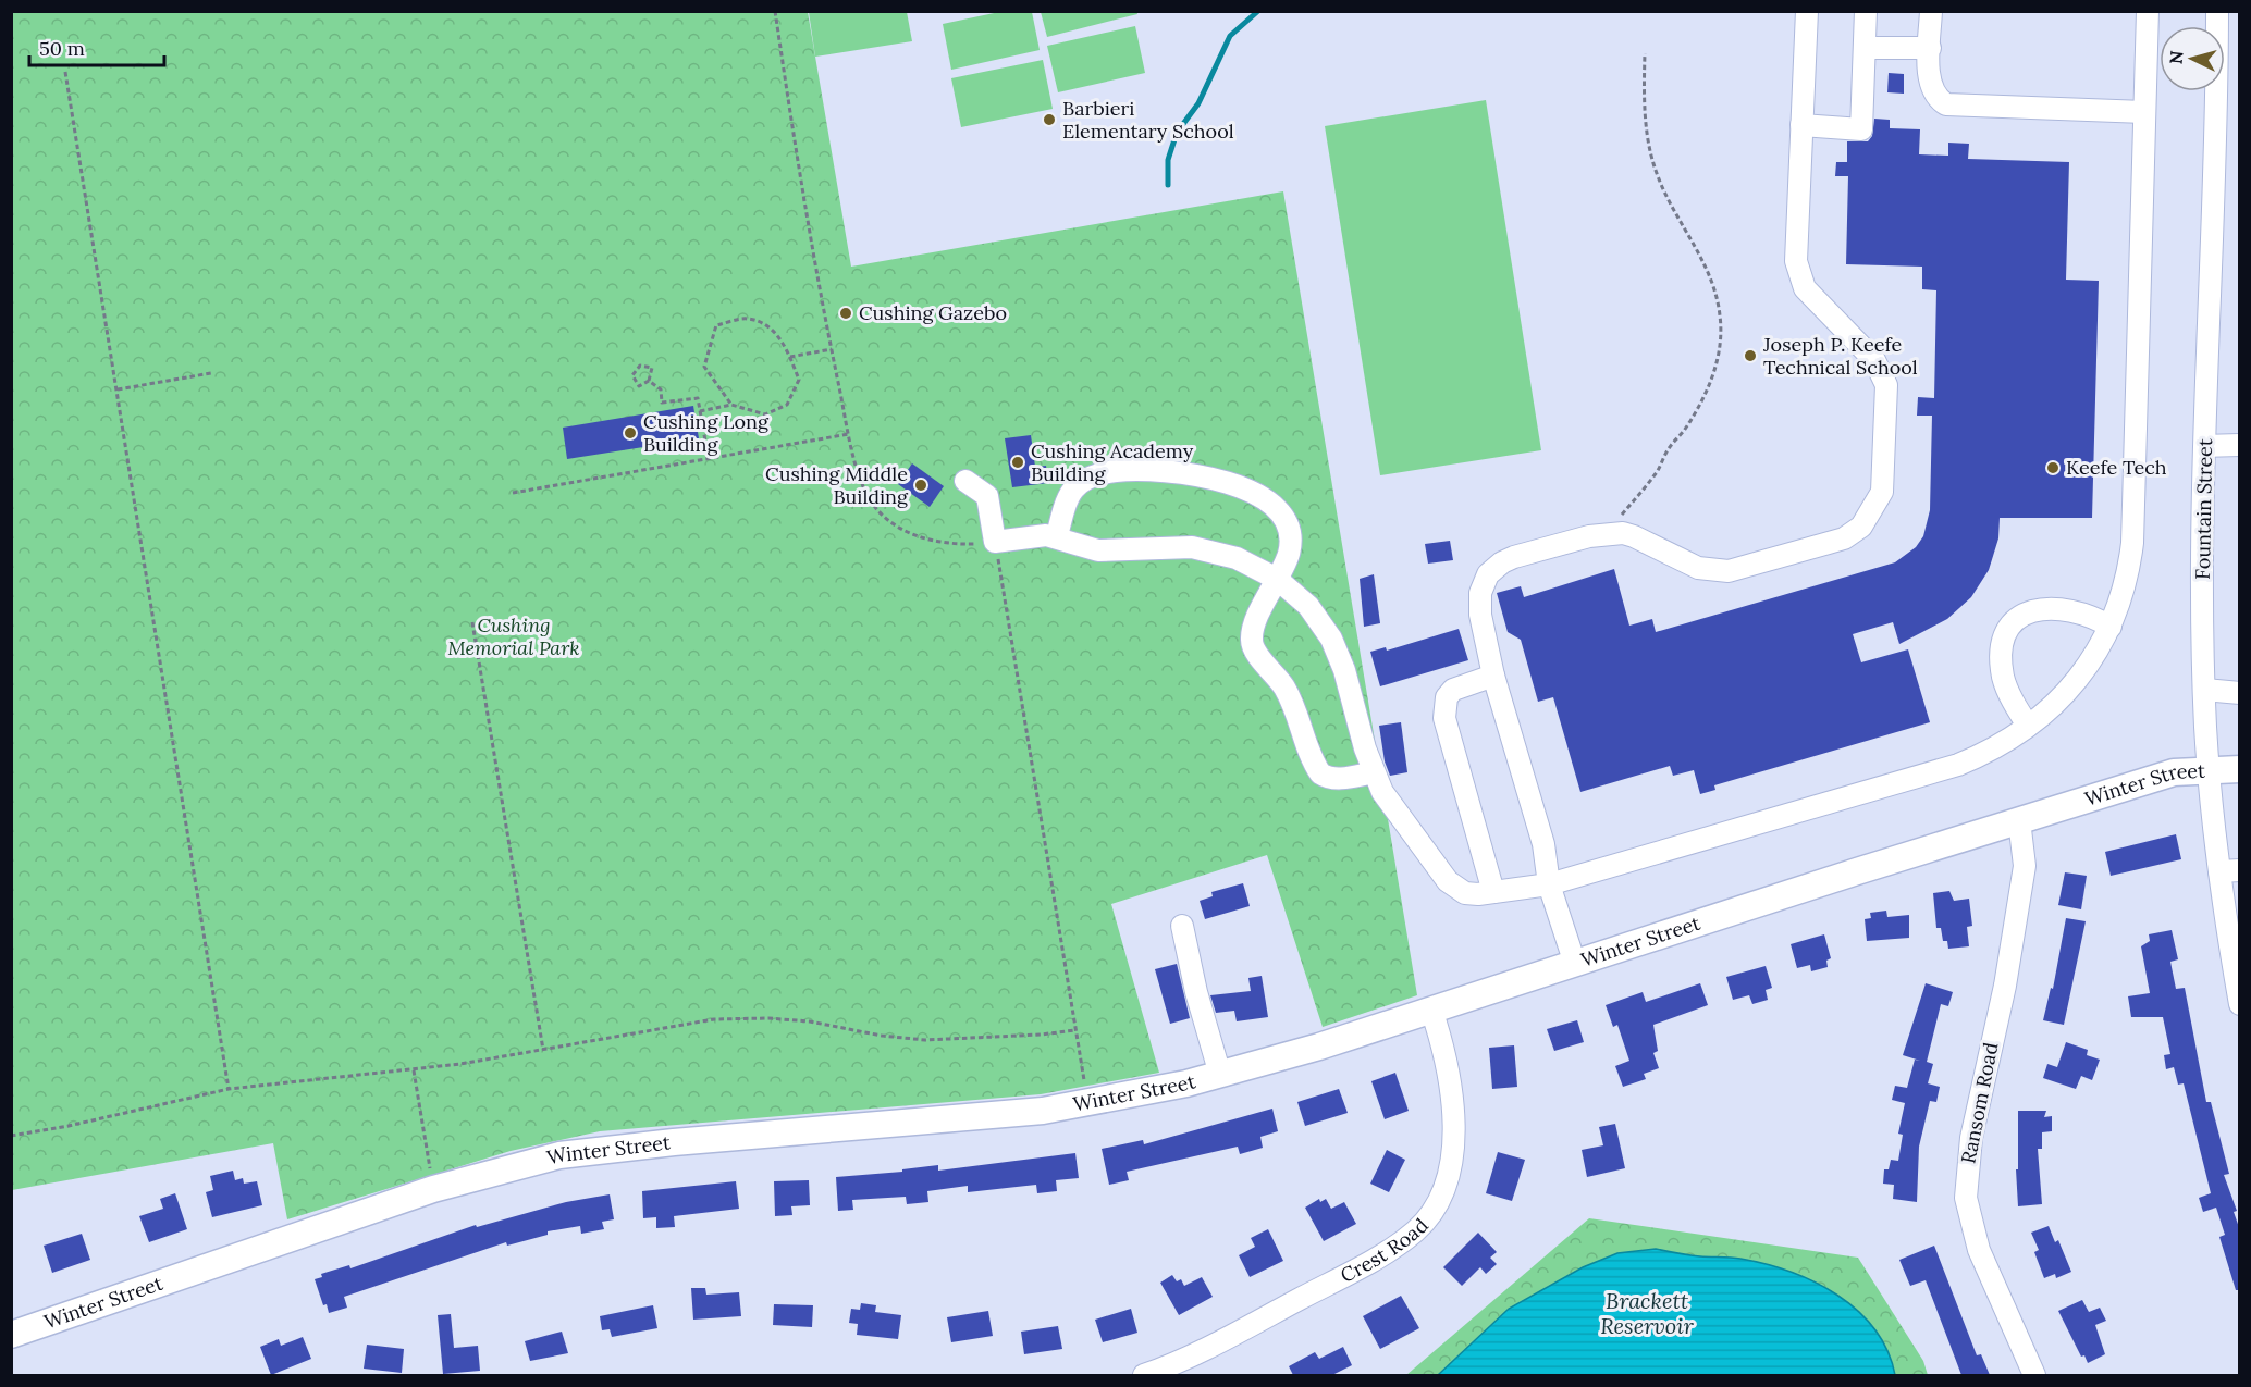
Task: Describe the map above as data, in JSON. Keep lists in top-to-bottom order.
{
  "streets": {
    "main road": ["Winter Street"],
    "street": ["Fountain Street", "Ransom Road", "Crest Road"]
  },
  "crossings": [
    ["Fountain Street", "Winter Street"],
    ["Winter Street", "Ransom Road"],
    ["Winter Street", "Crest Road"]
  ],
  "water": ["Brackett Reservoir"],
  "parks": ["Cushing Memorial Park"],
  "places": [
    "Barbieri Elementary School",
    "Cushing Gazebo",
    "Joseph P. Keefe Technical School",
    "Cushing Long Building",
    "Cushing Academy Building",
    "Keefe Tech",
    "Cushing Middle Building"
  ],
  "scale_bar": "50 m",
  "north": "left"
}
